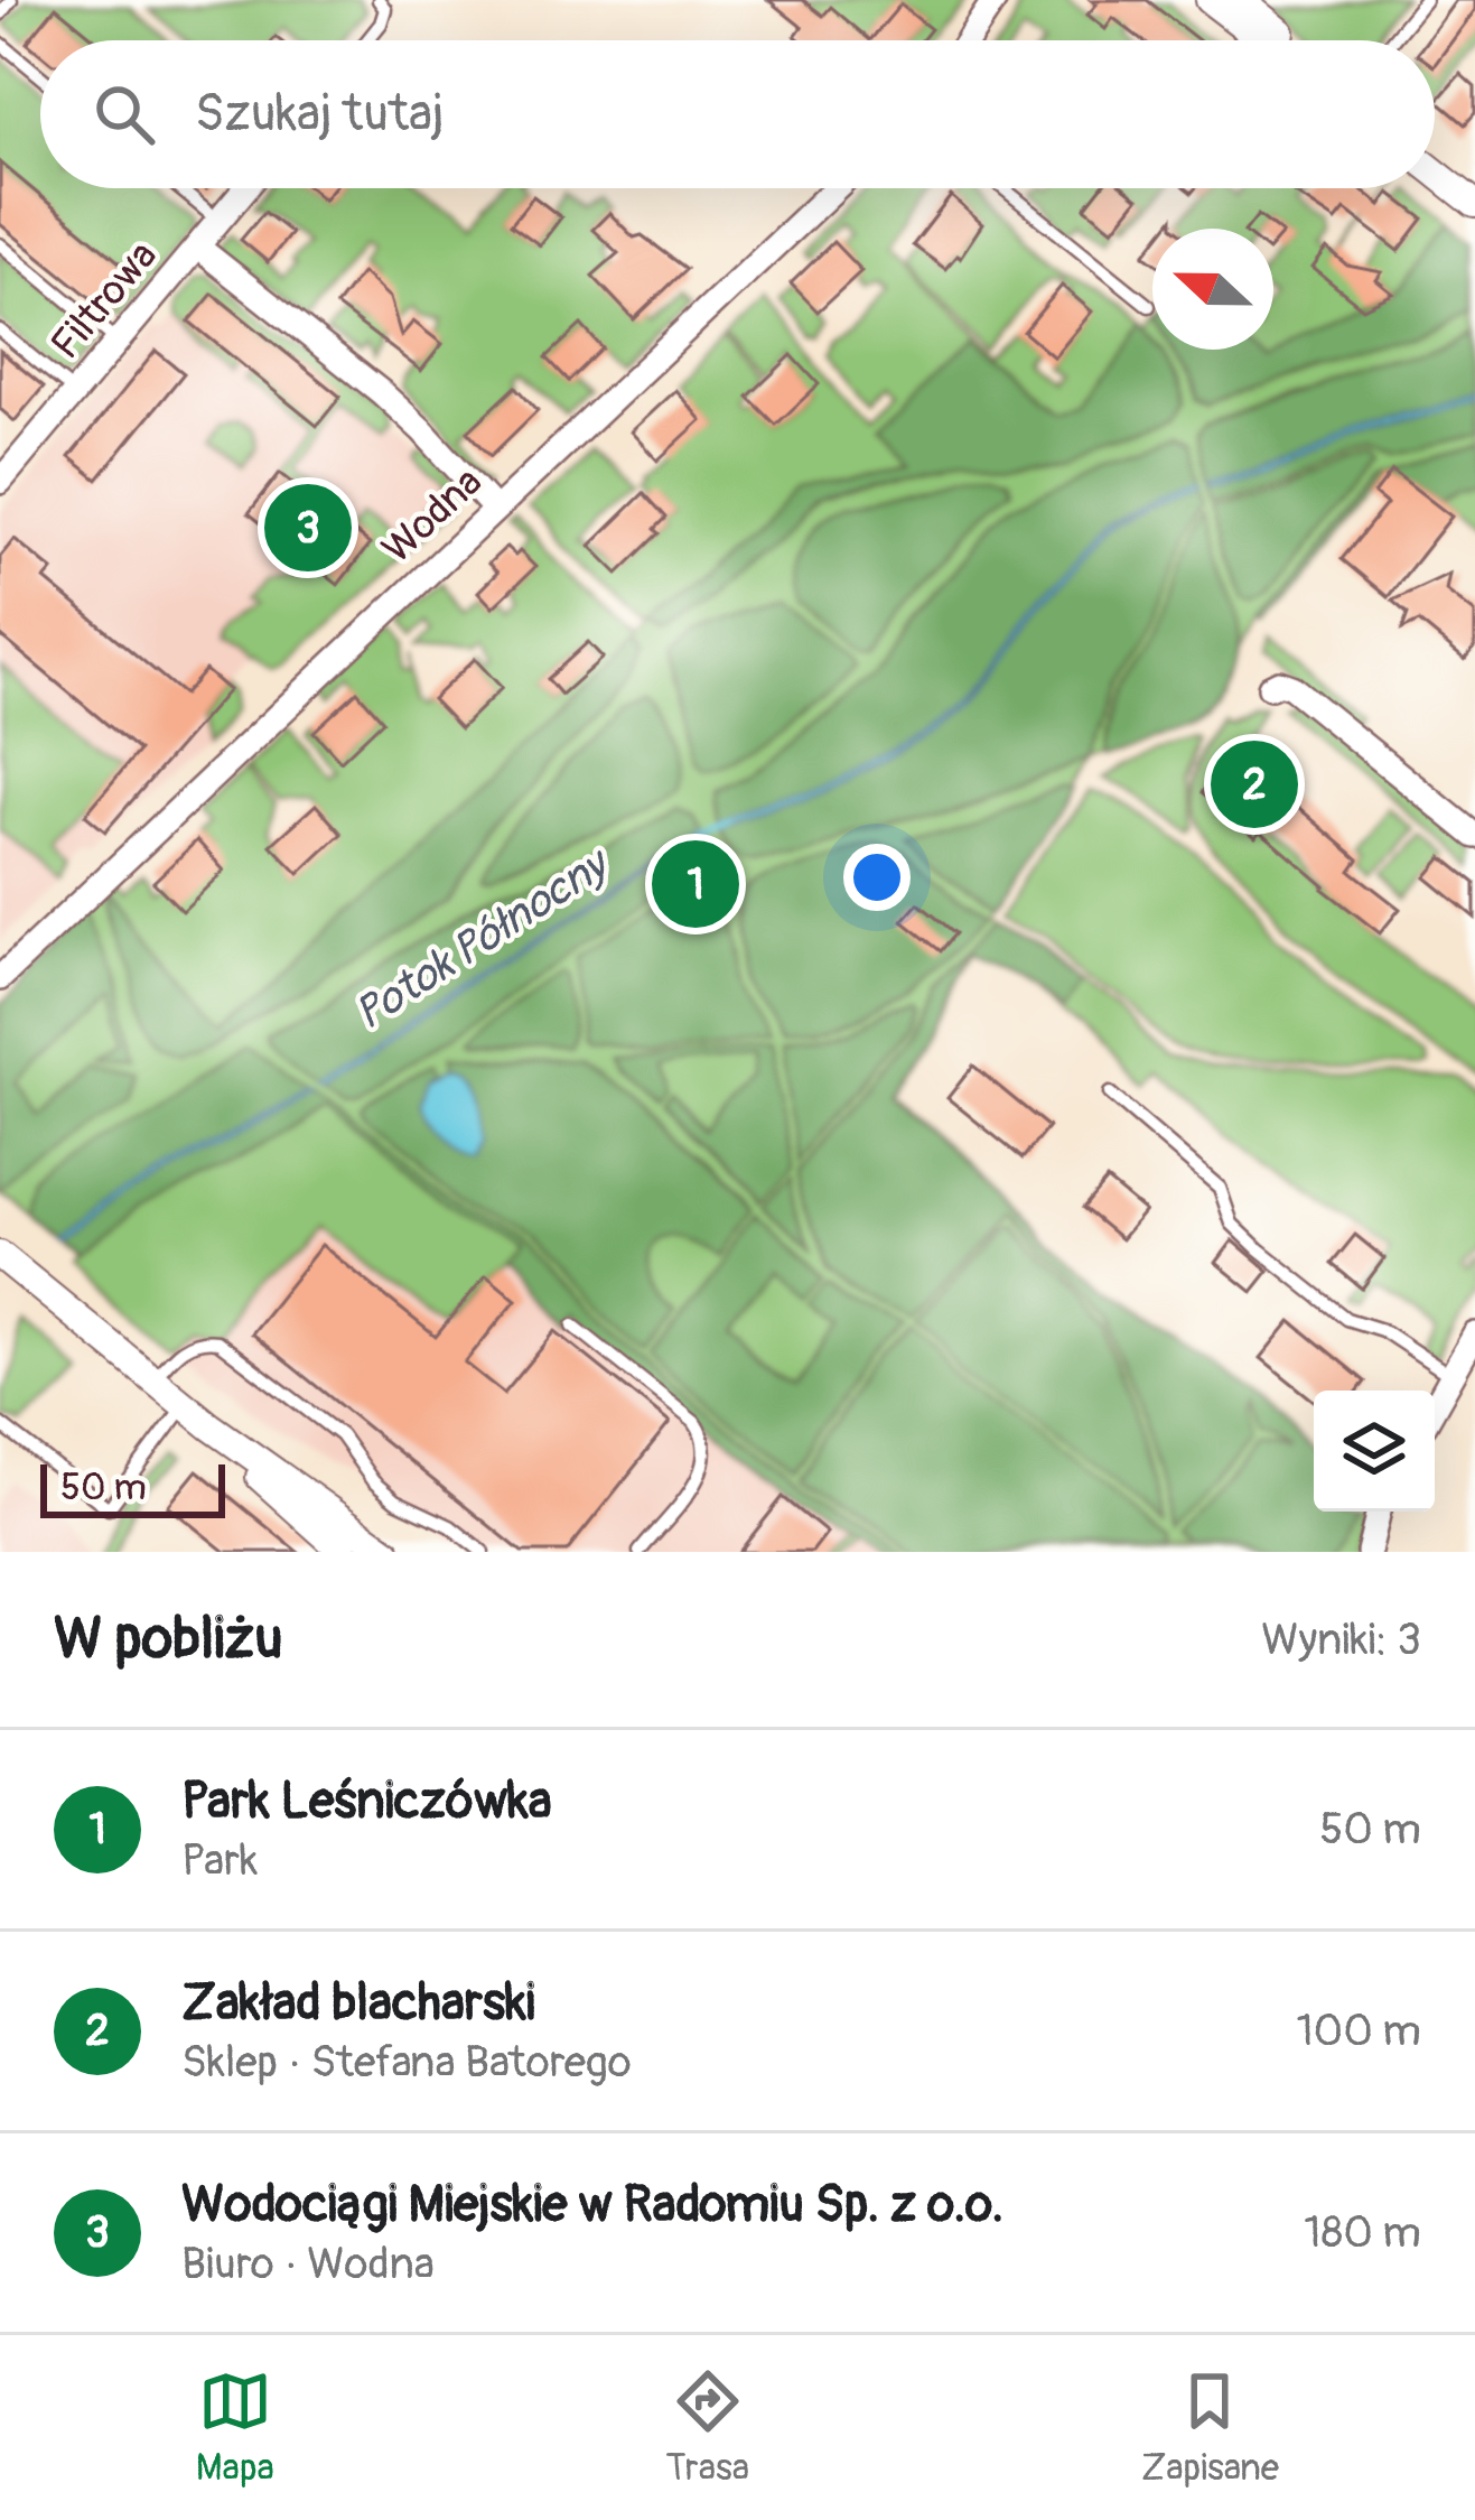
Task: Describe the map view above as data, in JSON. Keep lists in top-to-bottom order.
{
  "streets": {
    "street": ["Filtrowa", "Wodna"]
  },
  "water": ["Potok Północny"],
  "scale_bar": "50 m",
  "north": "left",
  "page": {
    "search": "Szukaj tutaj",
    "pins": ["3", "2", "1"],
    "scale": "50 m",
    "heading": ["W pobliżu", "Wyniki: 3"],
    "list": [
      {
        "mark": "1",
        "name": "Park Leśniczówka",
        "note": "Park",
        "value": "50 m"
      },
      {
        "mark": "2",
        "name": "Zakład blacharski",
        "note": "Sklep · Stefana Batorego",
        "value": "100 m"
      },
      {
        "mark": "3",
        "name": "Wodociągi Miejskie w Radomiu Sp. z o.o.",
        "note": "Biuro · Wodna",
        "value": "180 m"
      }
    ],
    "nav": ["Mapa", "Trasa", "Zapisane"]
  }
}
